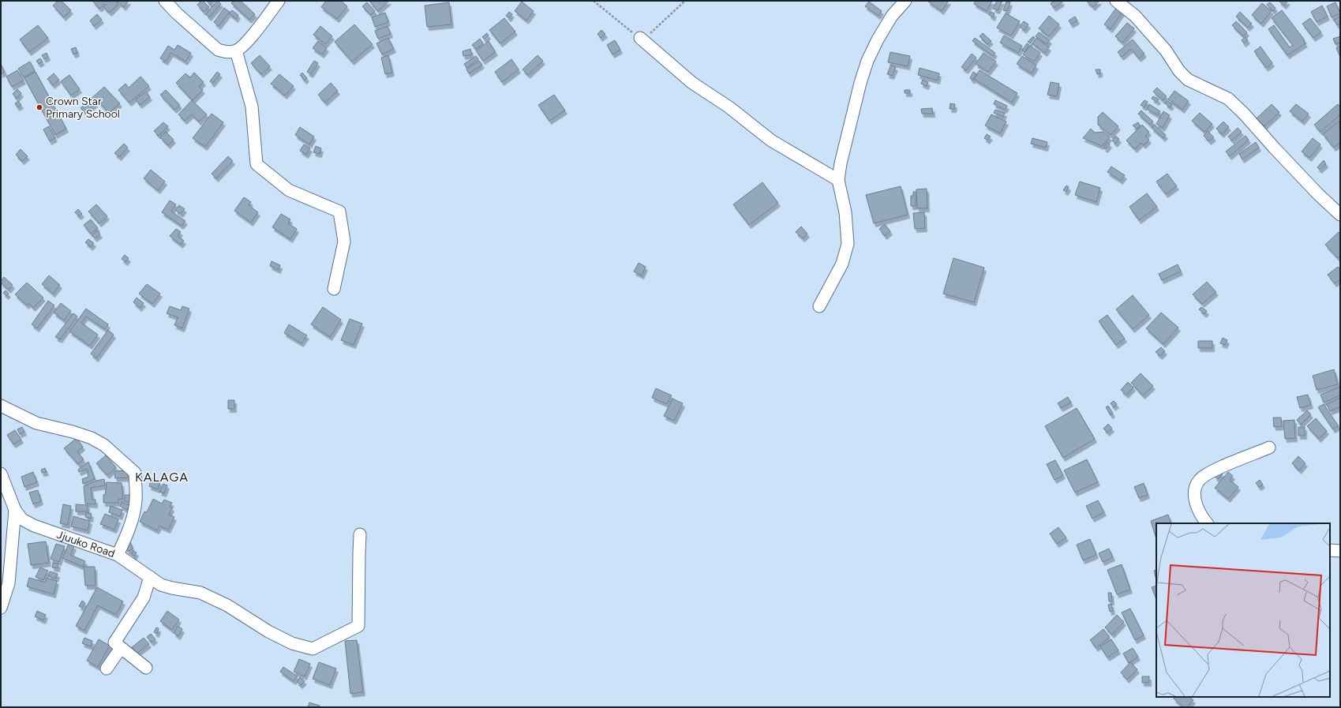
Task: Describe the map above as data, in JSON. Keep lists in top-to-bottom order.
{
  "streets": {
    "street": ["Jjuuko Road"]
  },
  "districts": ["KALAGA"],
  "places": ["Crown Star Primary School"]
}
